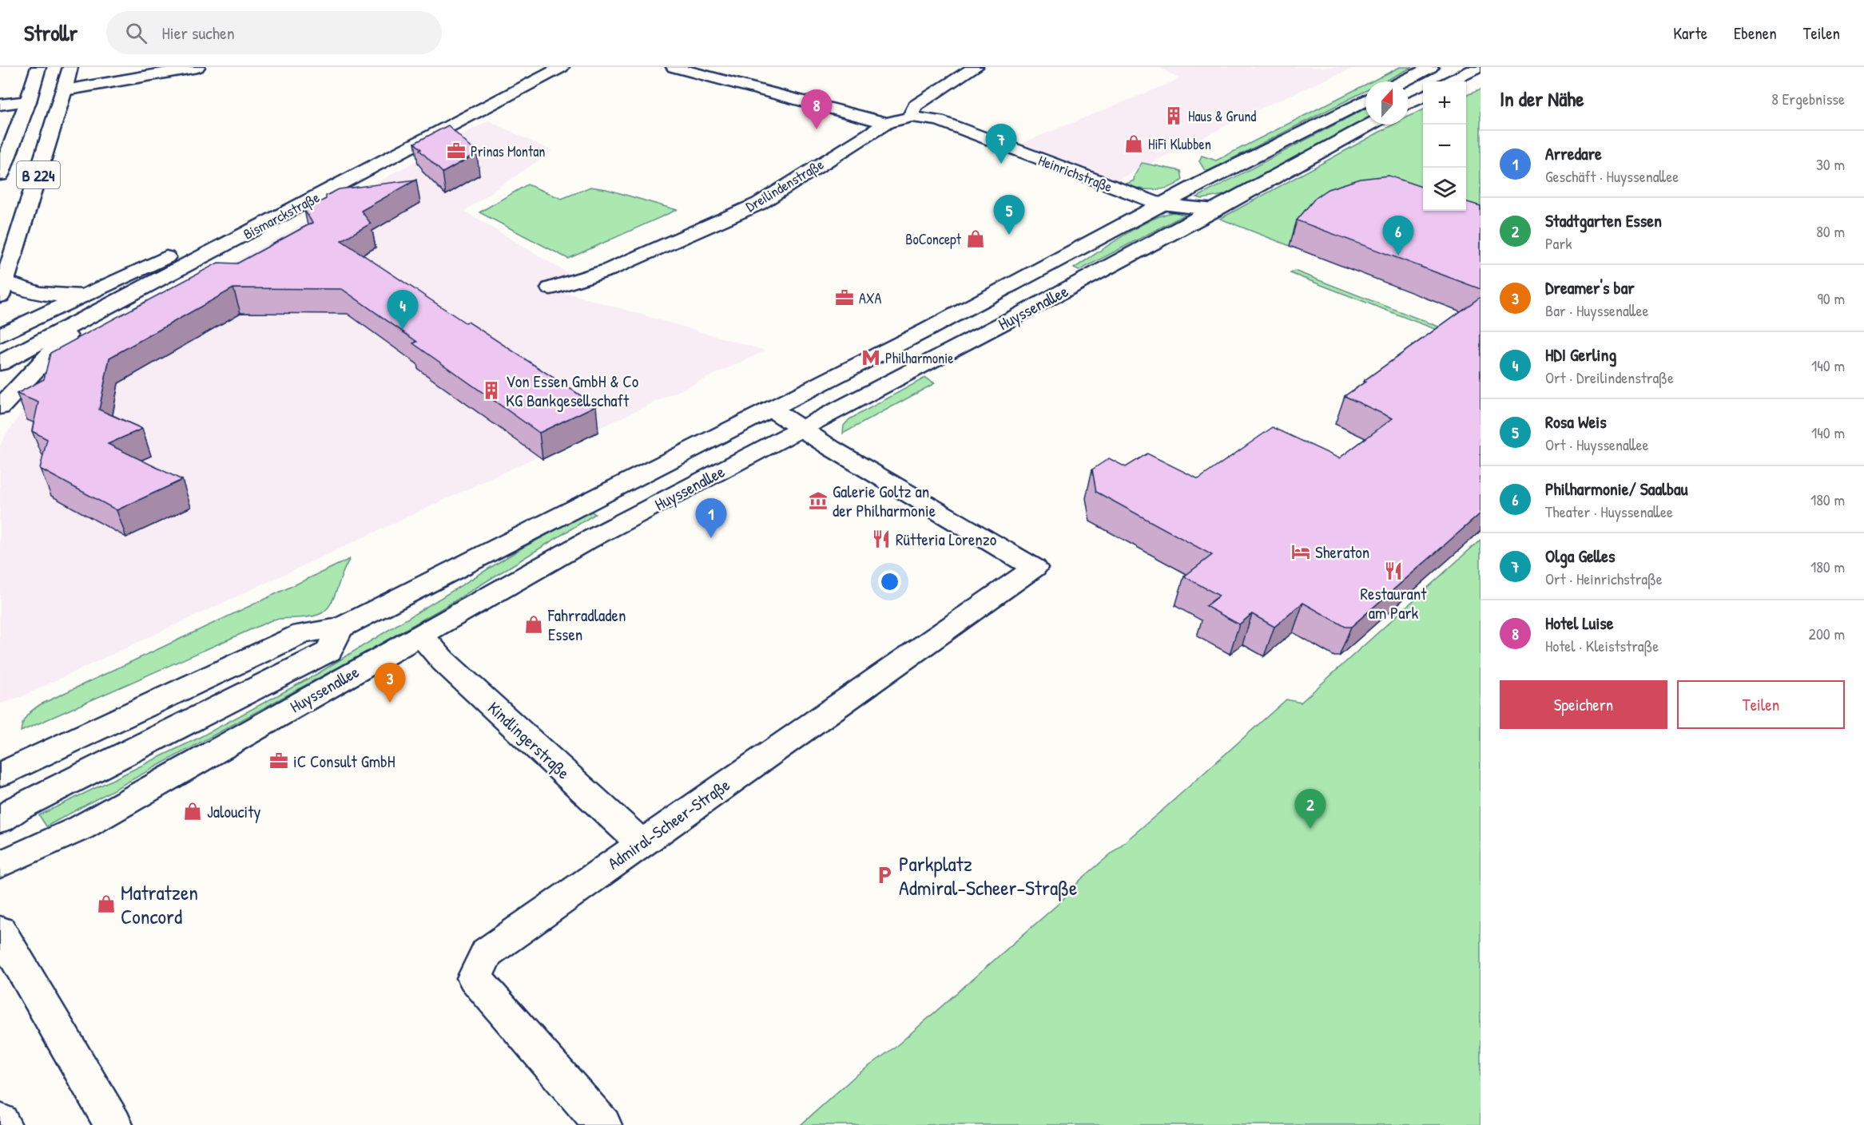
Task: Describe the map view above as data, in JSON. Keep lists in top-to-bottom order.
{
  "streets": {
    "street": [
      "Heinrichstraße",
      "B 224",
      "Dreilindenstraße",
      "Bismarckstraße",
      "Huyssenallee",
      "Kindlingerstraße",
      "Admiral-Scheer-Straße"
    ]
  },
  "crossings": [
    ["Heinrichstraße", "Dreilindenstraße"],
    ["Heinrichstraße", "Huyssenallee"],
    ["Huyssenallee", "Kindlingerstraße"],
    ["Huyssenallee", "Admiral-Scheer-Straße"],
    ["Kindlingerstraße", "Admiral-Scheer-Straße"]
  ],
  "places": {
    "building": ["Haus & Grund", "Von Essen GmbH & Co KG Bankgesellschaft"],
    "shop": [
      "HiFi Klubben",
      "BoConcept",
      "Fahrradladen Essen",
      "Jaloucity",
      "Matratzen Concord"
    ],
    "office": ["Prinas Montan", "AXA", "iC Consult GmbH"],
    "metro station": ["Philharmonie"],
    "museum": ["Galerie Goltz an der Philharmonie"],
    "restaurant": ["Rütteria Lorenzo", "Restaurant am Park"],
    "hotel": ["Sheraton"],
    "parking": ["Parkplatz Admiral-Scheer-Straße"]
  },
  "north": "top",
  "page": {
    "header": "Strollr",
    "search": "Hier suchen",
    "nav": ["Karte", "Ebenen", "Teilen"],
    "heading": ["In der Nähe", "8 Ergebnisse"],
    "map_buttons": ["+", "−"],
    "pins": [
      "8",
      "7",
      "5",
      "6",
      "4",
      "1",
      "3",
      "2"
    ],
    "list": [
      {
        "mark": "1",
        "name": "Arredare",
        "note": "Geschäft · Huyssenallee",
        "value": "30 m"
      },
      {
        "mark": "2",
        "name": "Stadtgarten Essen",
        "note": "Park",
        "value": "80 m"
      },
      {
        "mark": "3",
        "name": "Dreamer's bar",
        "note": "Bar · Huyssenallee",
        "value": "90 m"
      },
      {
        "mark": "4",
        "name": "HDI Gerling",
        "note": "Ort · Dreilindenstraße",
        "value": "140 m"
      },
      {
        "mark": "5",
        "name": "Rosa Weis",
        "note": "Ort · Huyssenallee",
        "value": "140 m"
      },
      {
        "mark": "6",
        "name": "Philharmonie/ Saalbau",
        "note": "Theater · Huyssenallee",
        "value": "180 m"
      },
      {
        "mark": "7",
        "name": "Olga Gelles",
        "note": "Ort · Heinrichstraße",
        "value": "180 m"
      },
      {
        "mark": "8",
        "name": "Hotel Luise",
        "note": "Hotel · Kleiststraße",
        "value": "200 m"
      }
    ],
    "buttons": ["Speichern", "Teilen"]
  }
}
